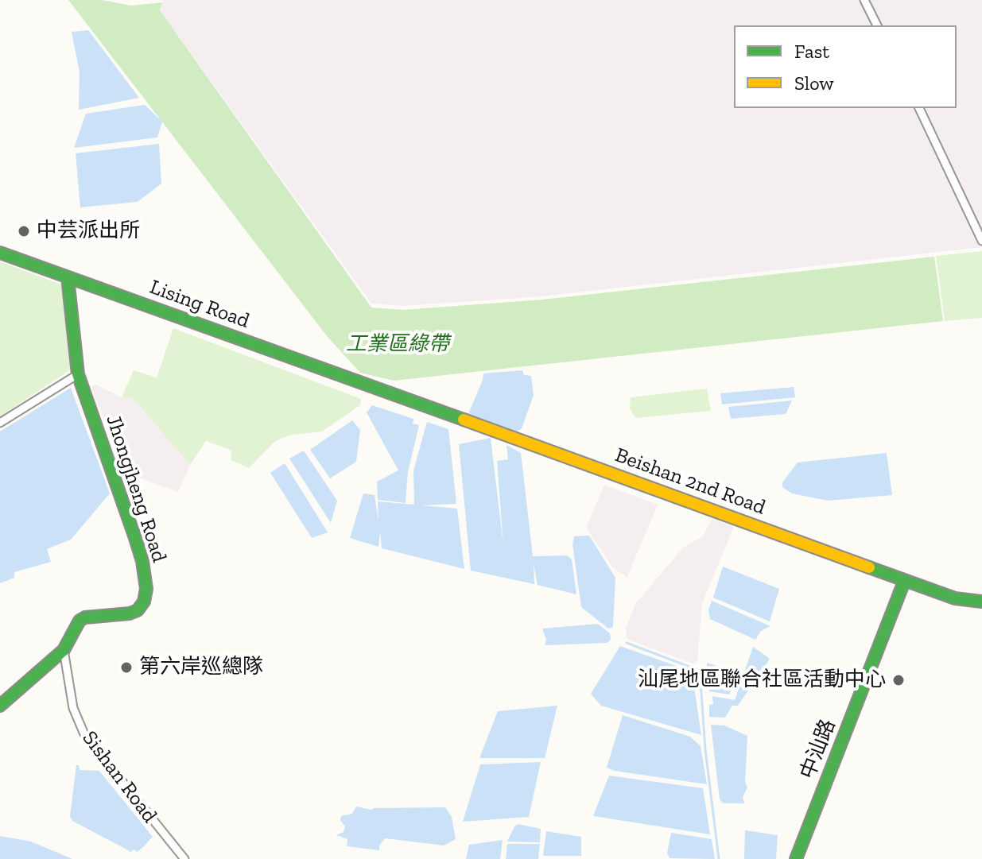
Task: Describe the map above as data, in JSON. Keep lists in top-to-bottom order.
{
  "streets": {
    "street": [
      "Lising Road",
      "Beishan 2nd Road",
      "Jhongjheng Road",
      "中汕路",
      "Sishan Road"
    ]
  },
  "crossings": [
    ["Lising Road", "Beishan 2nd Road"],
    ["Lising Road", "Jhongjheng Road"],
    ["Beishan 2nd Road", "中汕路"],
    ["Jhongjheng Road", "Sishan Road"]
  ],
  "parks": ["工業區綠帶"],
  "places": ["中芸派出所", "第六岸巡總隊", "汕尾地區聯合社區活動中心"],
  "legend": ["Fast", "Slow"]
}
